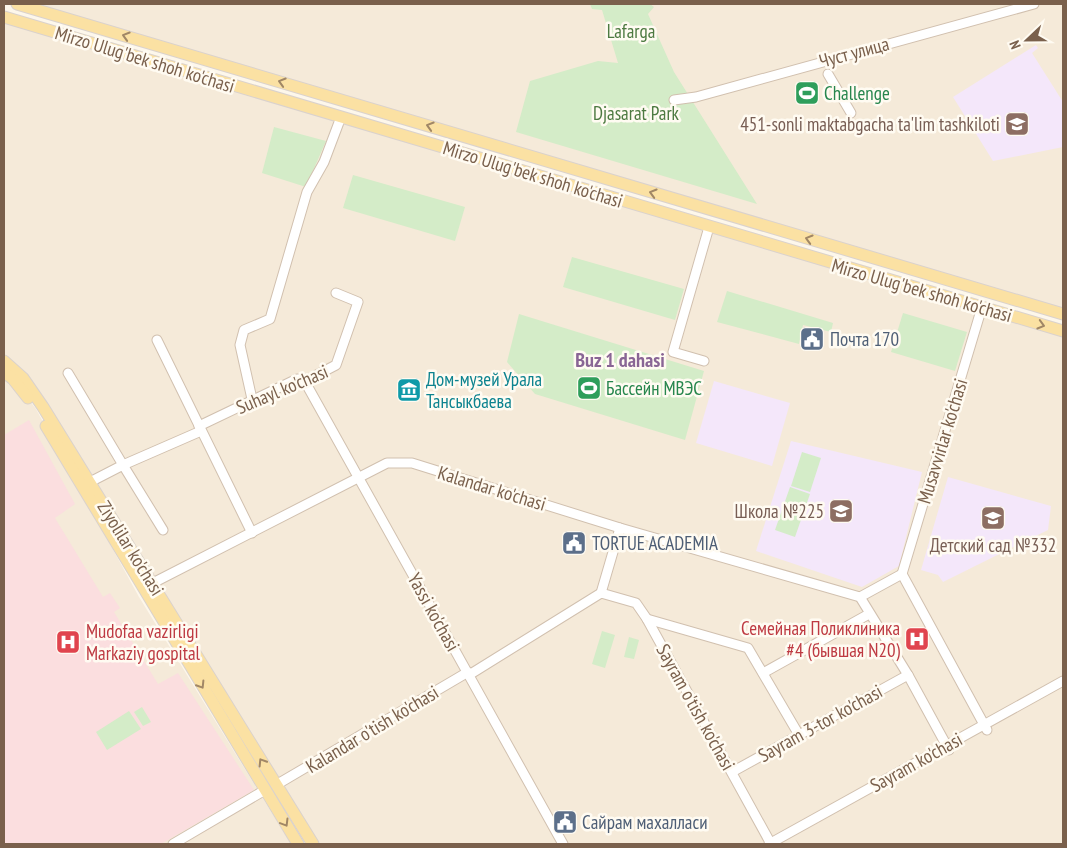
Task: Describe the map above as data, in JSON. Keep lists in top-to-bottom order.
{
  "streets": {
    "main road": ["Mirzo Ulug'bek shoh ko'chasi", "Ziyolilar ko'chasi"],
    "street": [
      "Чуст улица",
      "Suhayl ko'chasi",
      "Musavvirlar ko'chasi",
      "Kalandar ko'chasi",
      "Yassi ko'chasi",
      "Sayram o'tish ko'chasi",
      "Sayram 3-tor ko'chasi",
      "Kalandar o'tish ko'chasi",
      "Sayram ko'chasi"
    ]
  },
  "crossings": [
    ["Mirzo Ulug'bek shoh ko'chasi", "Musavvirlar ko'chasi"],
    ["Suhayl ko'chasi", "Ziyolilar ko'chasi"],
    ["Suhayl ko'chasi", "Yassi ko'chasi"],
    ["Kalandar ko'chasi", "Ziyolilar ko'chasi"],
    ["Kalandar ko'chasi", "Yassi ko'chasi"],
    ["Ziyolilar ko'chasi", "Kalandar o'tish ko'chasi"],
    ["Yassi ko'chasi", "Kalandar o'tish ko'chasi"],
    ["Sayram o'tish ko'chasi", "Sayram 3-tor ko'chasi"],
    ["Sayram o'tish ko'chasi", "Kalandar o'tish ko'chasi"],
    ["Sayram o'tish ko'chasi", "Sayram ko'chasi"]
  ],
  "districts": ["Buz 1 dahasi"],
  "parks": ["Lafarga", "Djasarat Park"],
  "places": {
    "sports": ["Challenge", "Бассейн МВЭС"],
    "school or university": ["451-sonli maktabgacha ta'lim tashkiloti", "Школа №225", "Детский сад №332"],
    "public building": ["Почта 170", "TORTUE ACADEMIA", "Сайрам махалласи"],
    "museum": ["Дом-музей Урала Тансыкбаева"],
    "hospital": ["Семейная Поликлиника #4 (бывшая N20)", "Mudofaa vazirligi Markaziy gospital"]
  },
  "north": "left"
}
